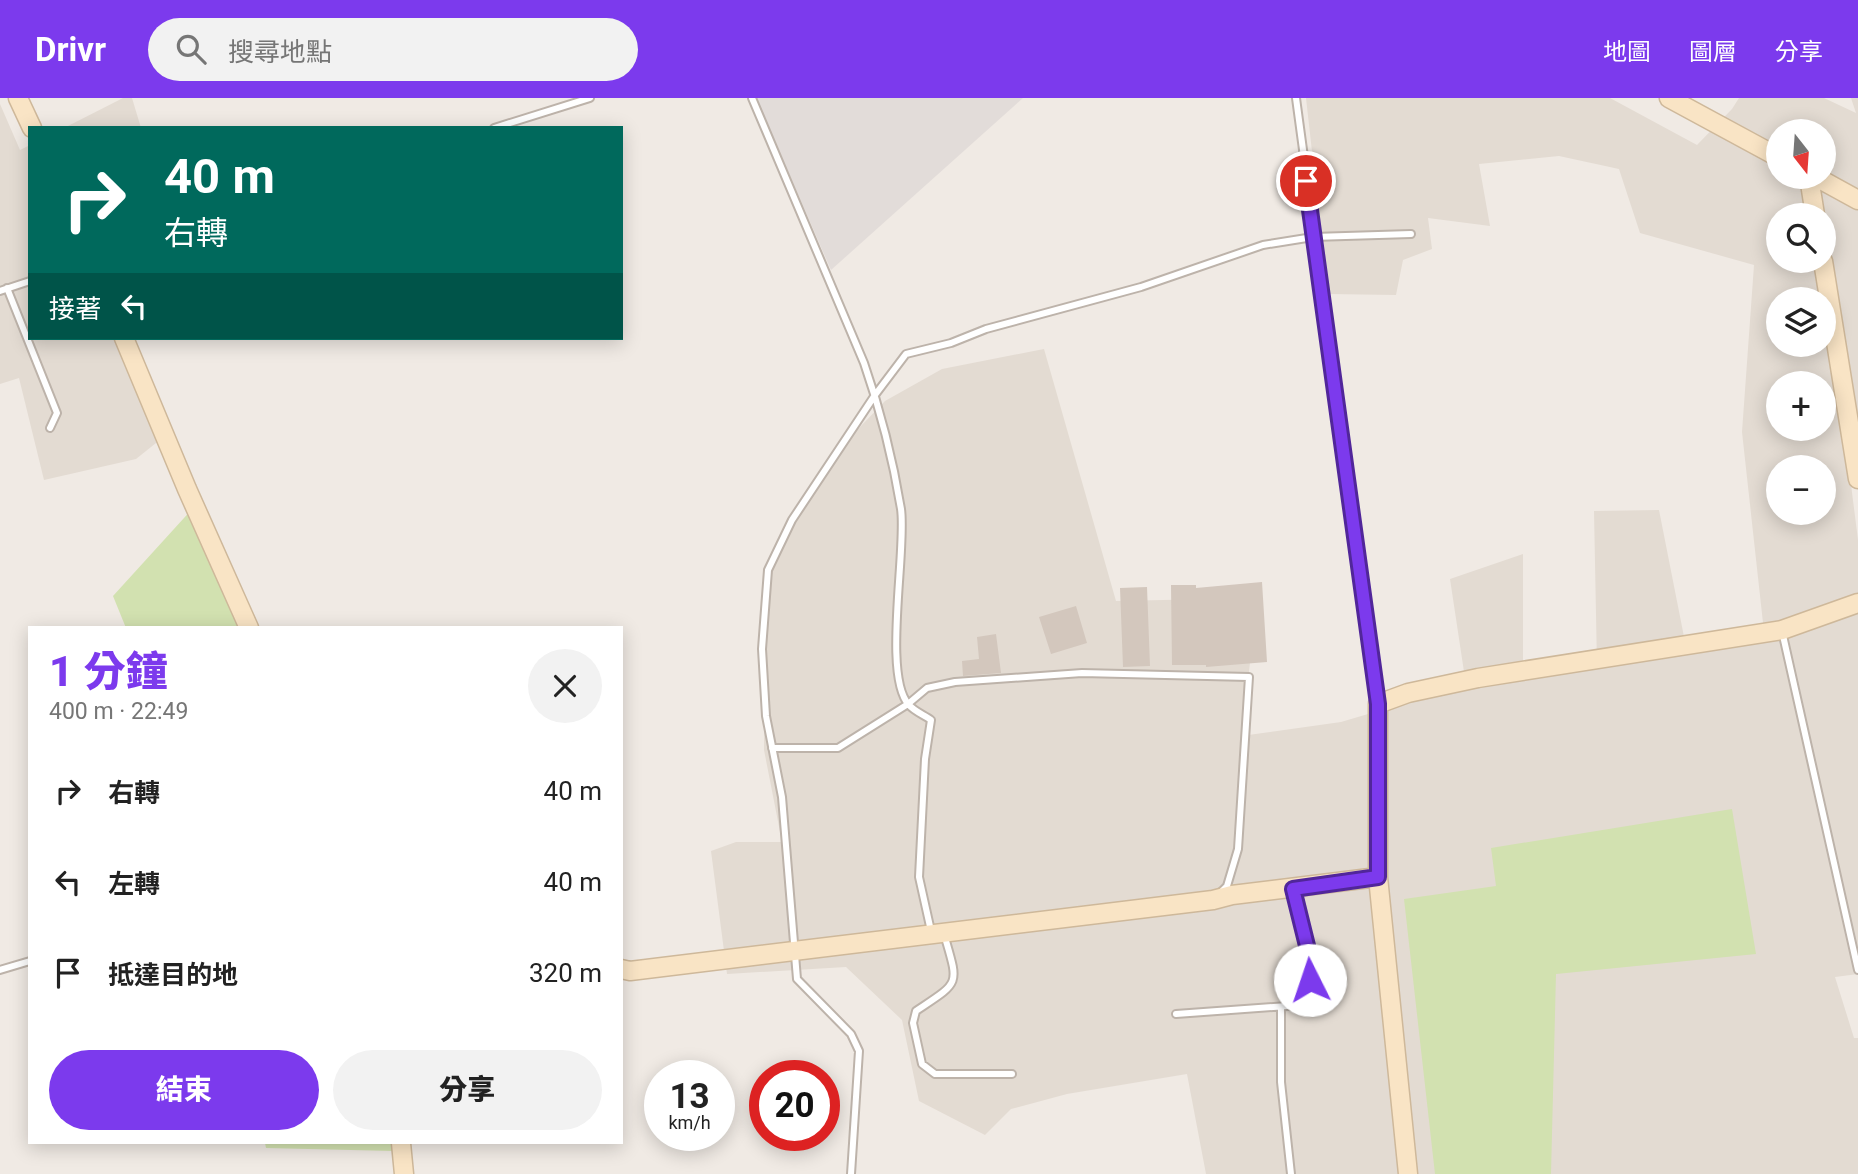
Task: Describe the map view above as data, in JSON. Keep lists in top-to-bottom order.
{
  "north": "bottom",
  "page": {
    "header": "Drivr",
    "search": "搜尋地點",
    "nav": ["地圖", "圖層", "分享"],
    "map_buttons": ["+", "−"],
    "turn": ["40 m", "右轉"],
    "then": "接著",
    "heading": ["1 分鐘", "400 m · 22:49"],
    "list": [
      {
        "name": "右轉",
        "value": "40 m"
      },
      {
        "name": "左轉",
        "value": "40 m"
      },
      {
        "name": "抵達目的地",
        "value": "320 m"
      }
    ],
    "buttons": ["結束", "分享"],
    "speed": "13 km/h",
    "limit": "20"
  }
}
